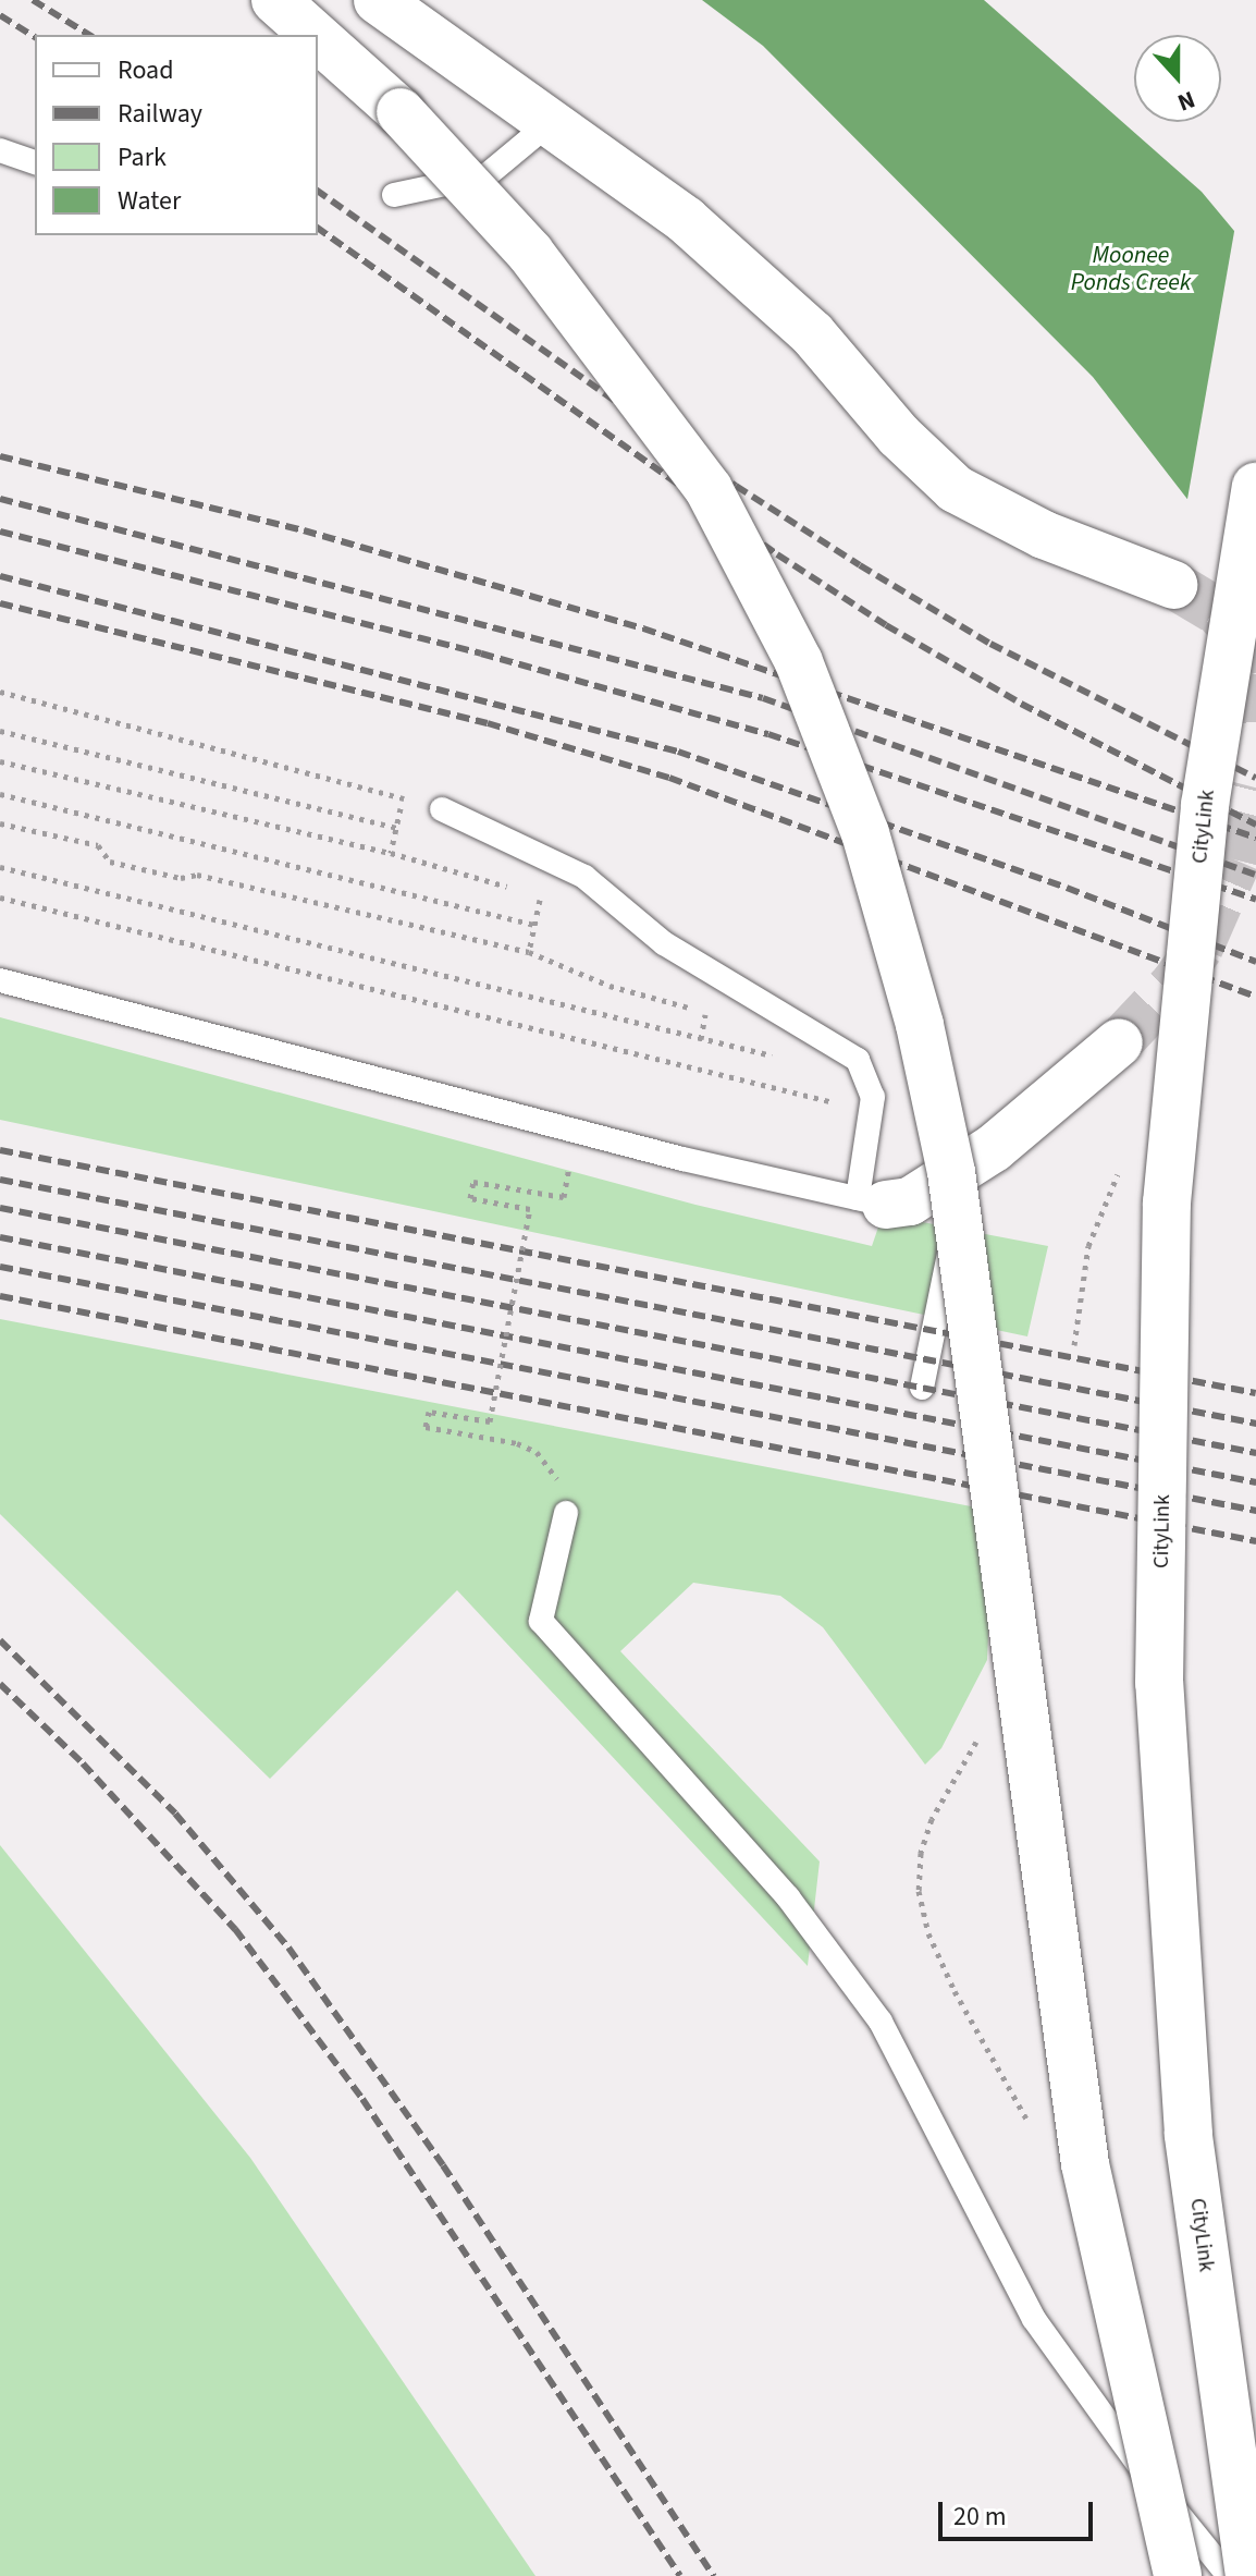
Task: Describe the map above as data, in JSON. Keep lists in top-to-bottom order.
{
  "streets": {
    "main road": ["CityLink"]
  },
  "water": ["Moonee Ponds Creek"],
  "legend": [
    "Road",
    "Railway",
    "Park",
    "Water"
  ],
  "scale_bar": "20 m",
  "north": "bottom"
}
